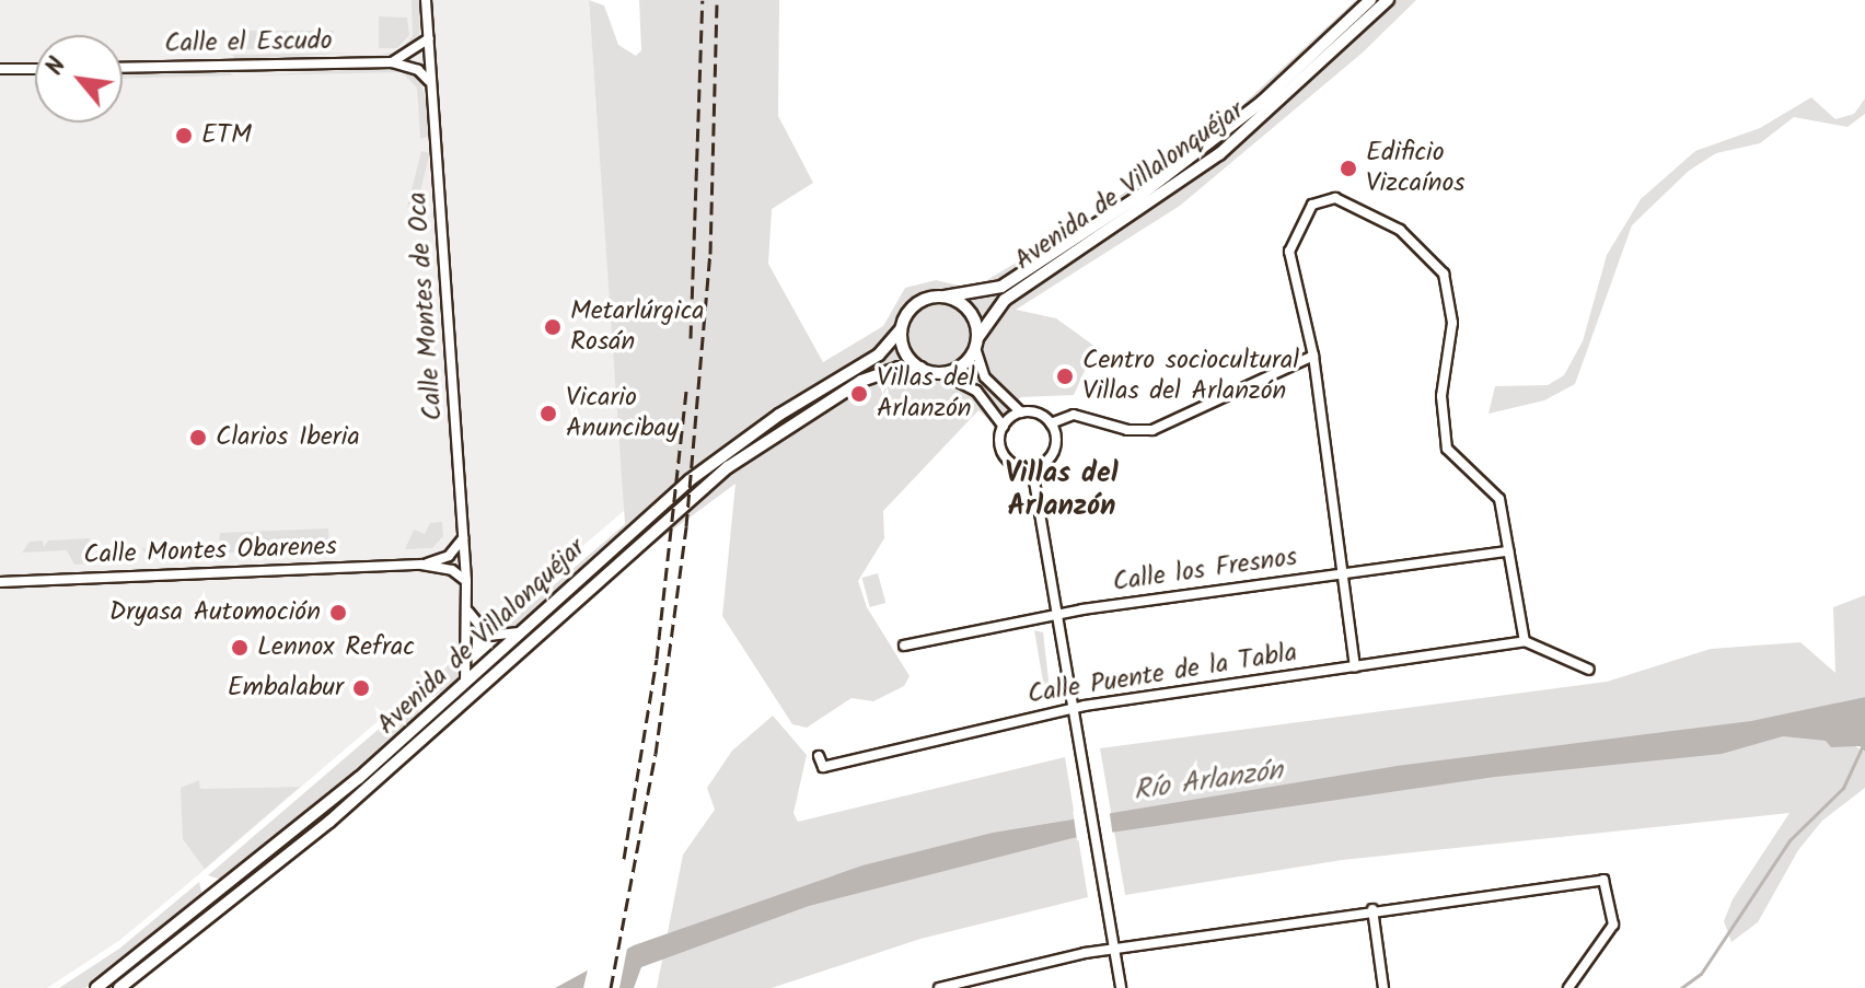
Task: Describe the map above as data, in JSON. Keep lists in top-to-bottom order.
{
  "streets": {
    "street": [
      "Calle el Escudo",
      "Avenida de Villalonquéjar",
      "Calle Montes de Oca",
      "Calle Montes Obarenes",
      "Calle los Fresnos",
      "Calle Puente de la Tabla"
    ]
  },
  "crossings": [
    ["Calle el Escudo", "Calle Montes de Oca"],
    ["Avenida de Villalonquéjar", "Calle Montes de Oca"],
    ["Calle Montes de Oca", "Calle Montes Obarenes"]
  ],
  "districts": ["Villas del Arlanzón"],
  "water": ["Río Arlanzón"],
  "places": [
    "ETM",
    "Edificio Vizcaínos",
    "Metarlúrgica Rosán",
    "Centro sociocultural Villas del Arlanzón",
    "Villas del Arlanzón",
    "Vicario Anuncibay",
    "Clarios Iberia",
    "Dryasa Automoción",
    "Lennox Refrac",
    "Embalabur"
  ],
  "north": "top left"
}
